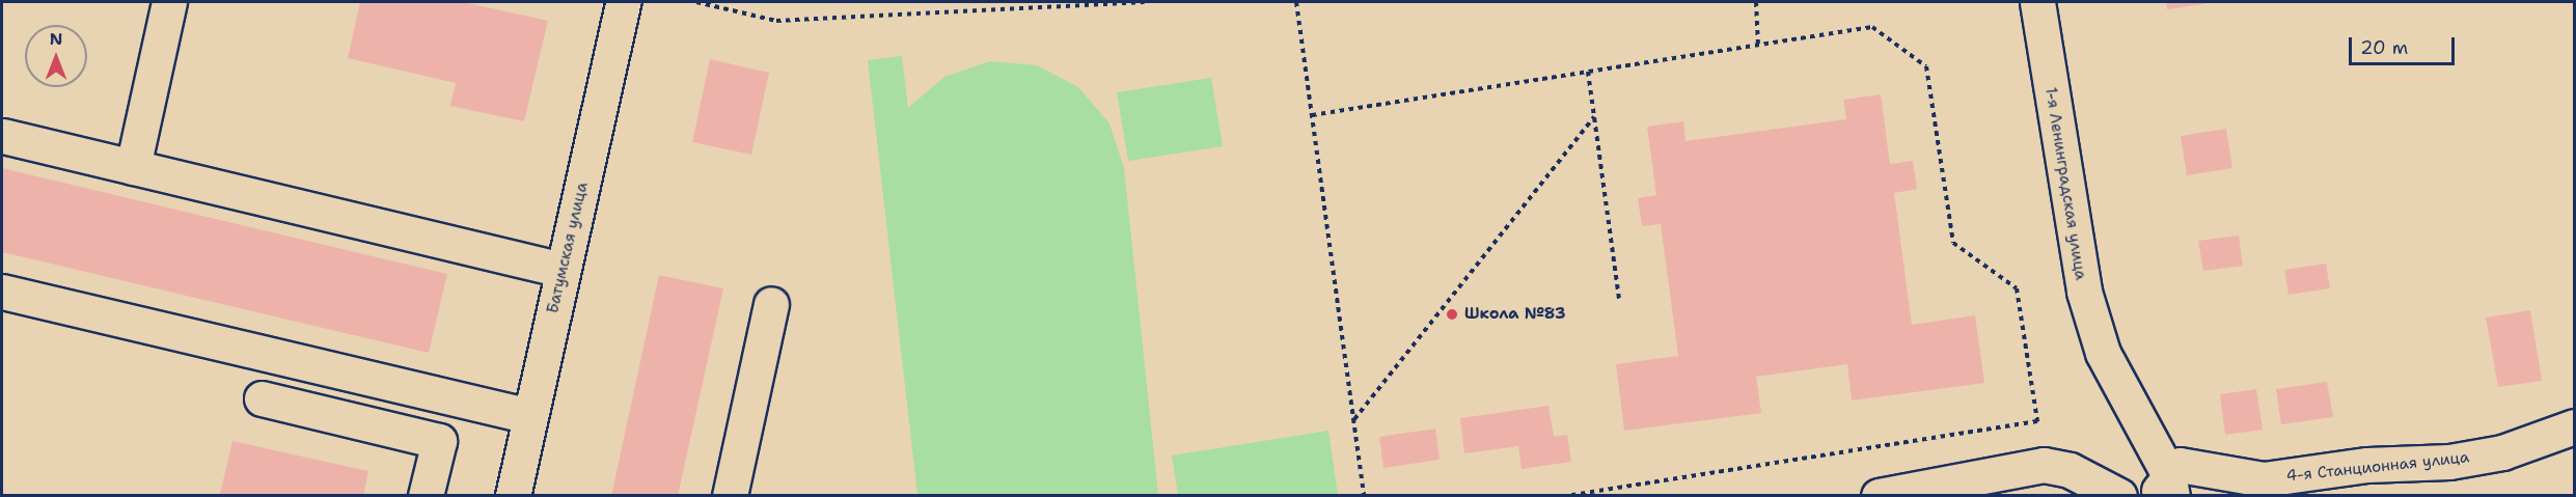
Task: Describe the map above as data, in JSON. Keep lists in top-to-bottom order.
{
  "streets": {
    "street": ["1-я Ленинградская улица", "Батумская улица", "4-я Станционная улица"]
  },
  "crossings": [
    ["1-я Ленинградская улица", "4-я Станционная улица"]
  ],
  "places": ["Школа №83"],
  "scale_bar": "20 m",
  "north": "top"
}
